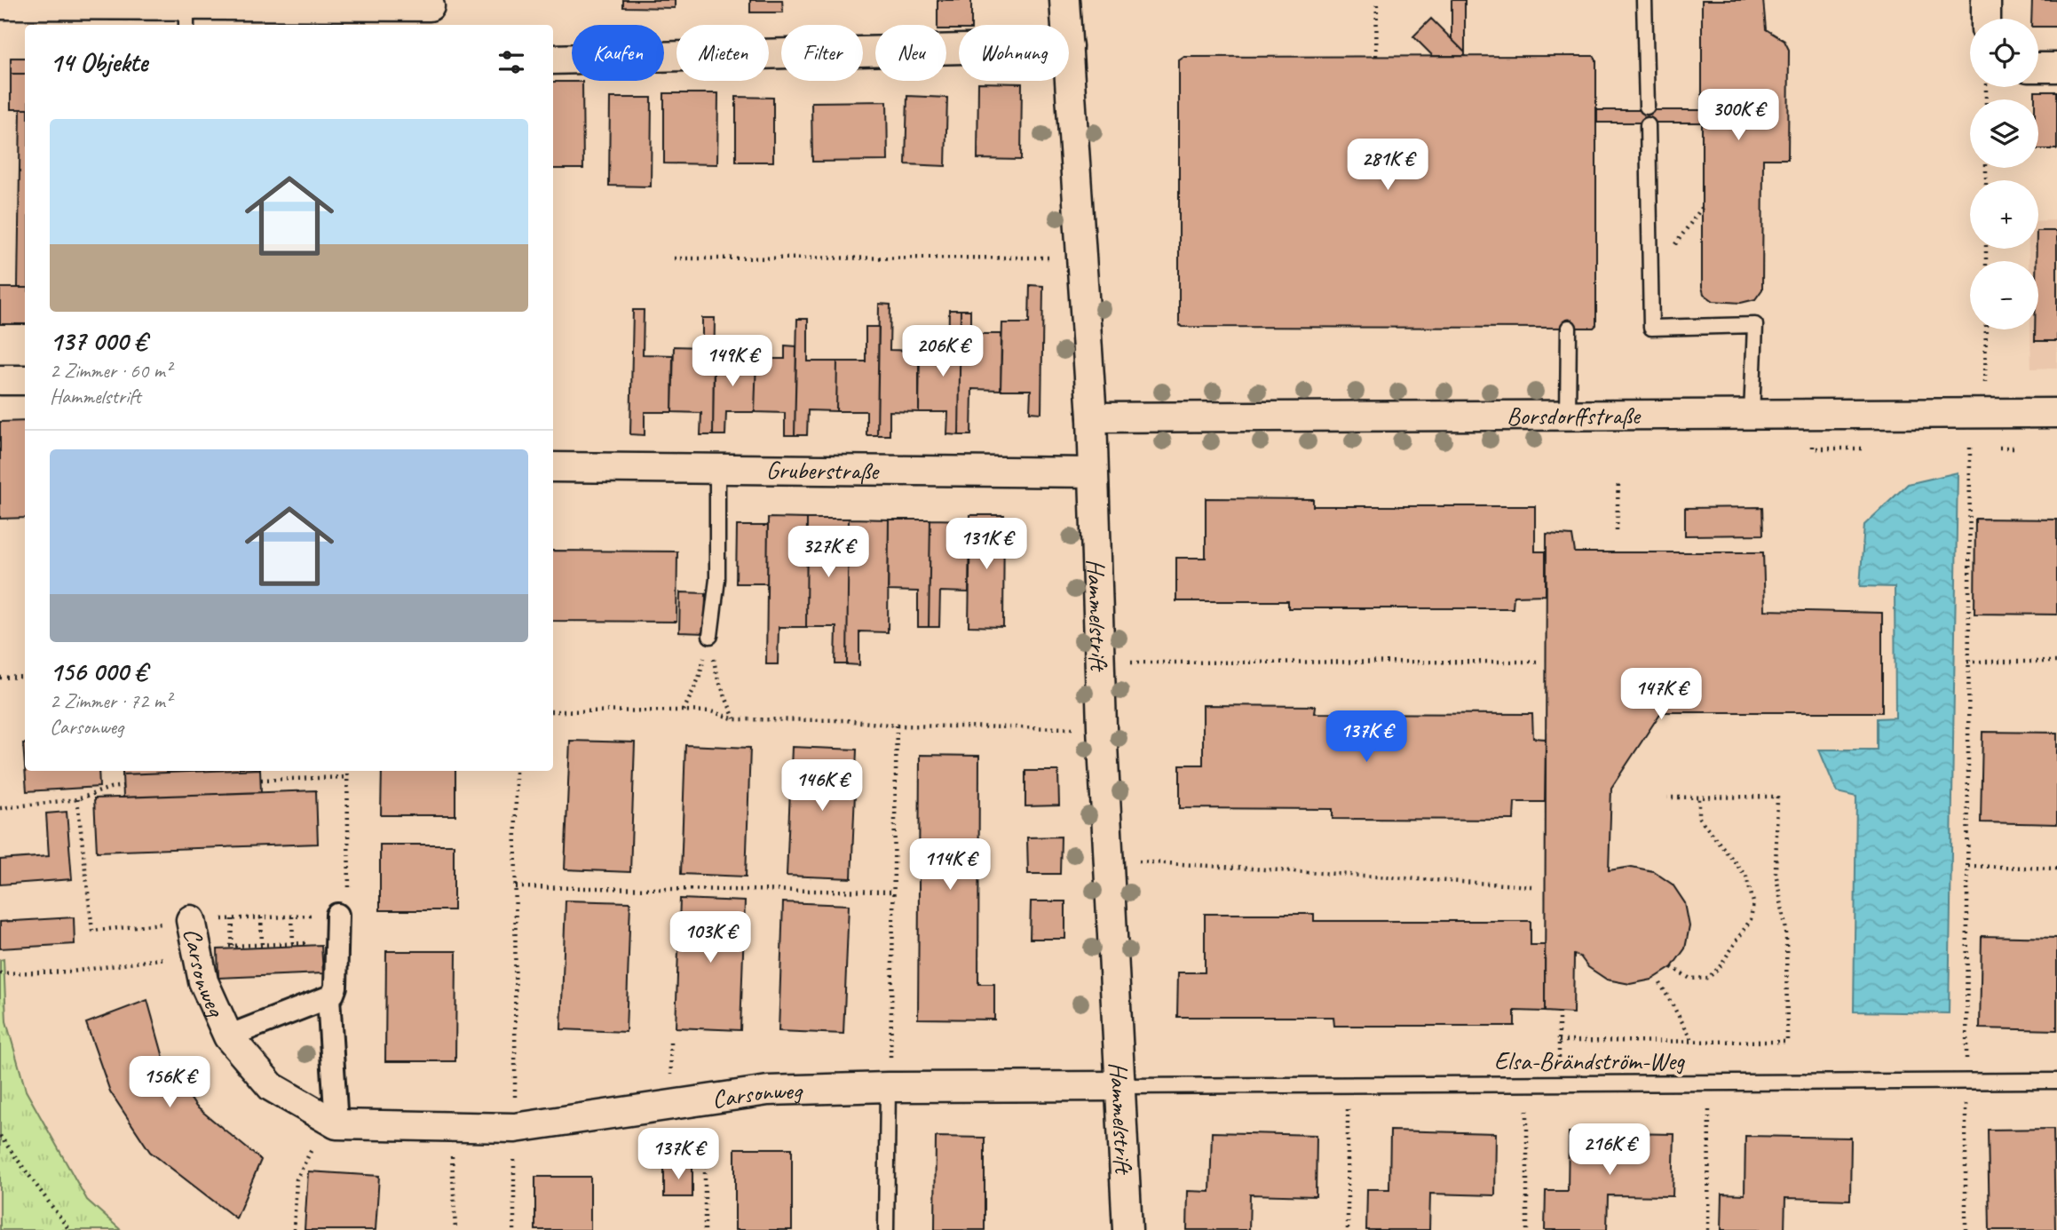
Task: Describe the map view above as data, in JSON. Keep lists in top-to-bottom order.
{
  "streets": {
    "street": [
      "Borsdorffstraße",
      "Gruberstraße",
      "Hammelstrift",
      "Carsonweg"
    ],
    "lane": ["Elsa-Brändström-Weg"]
  },
  "crossings": [
    ["Borsdorffstraße", "Hammelstrift"],
    ["Gruberstraße", "Hammelstrift"],
    ["Hammelstrift", "Carsonweg"],
    ["Hammelstrift", "Elsa-Brändström-Weg"],
    ["Carsonweg", "Elsa-Brändström-Weg"]
  ],
  "page": {
    "map_buttons": ["+", "−"],
    "chip": [
      "Kaufen",
      "Mieten",
      "Filter",
      "Neu",
      "Wohnung"
    ],
    "heading": "14 Objekte",
    "price": [
      "300K €",
      "281K €",
      "206K €",
      "149K €",
      "131K €",
      "327K €",
      "147K €",
      "137K €",
      "146K €",
      "114K €",
      "103K €",
      "156K €",
      "216K €",
      "137K €"
    ],
    "list": [
      {
        "name": "137 000 €",
        "note": "2 Zimmer · 60 m² · Hammelstrift"
      },
      {
        "name": "156 000 €",
        "note": "2 Zimmer · 72 m² · Carsonweg"
      }
    ]
  }
}
